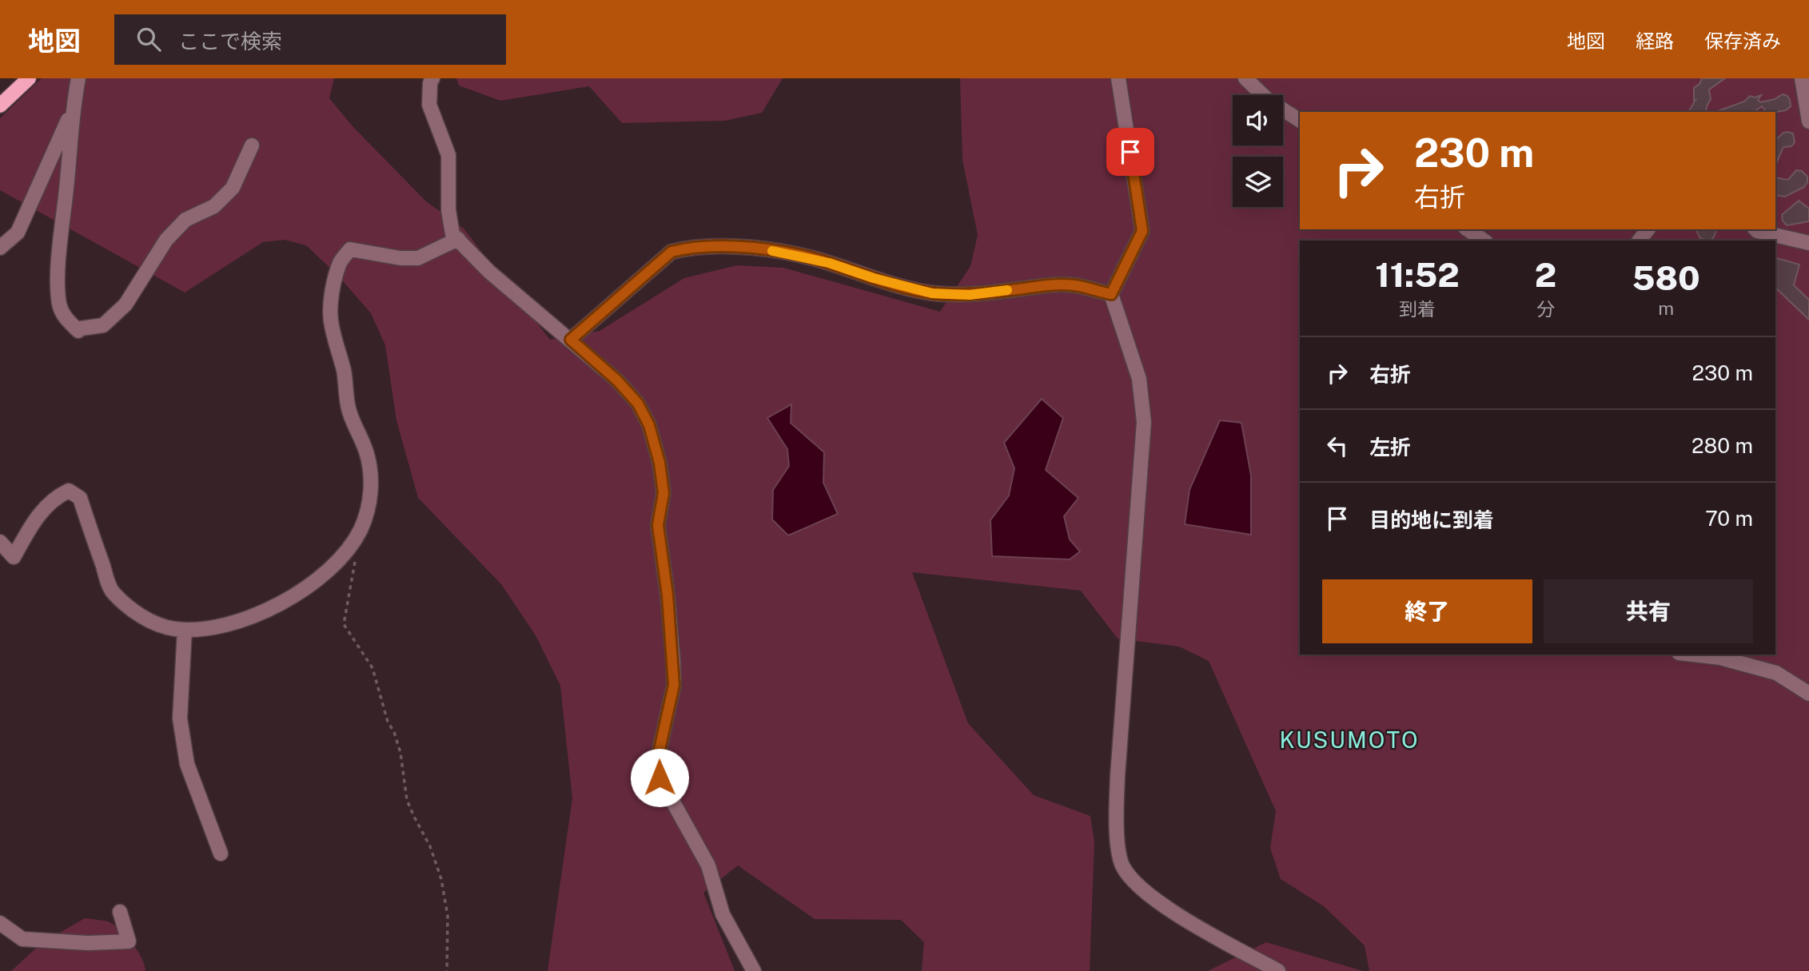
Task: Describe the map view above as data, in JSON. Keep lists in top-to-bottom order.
{
  "districts": ["KUSUMOTO"],
  "page": {
    "header": "地図",
    "search": "ここで検索",
    "nav": ["地図", "経路", "保存済み"],
    "turn": ["230 m", "右折"],
    "eta": [
      "11:52",
      "到着",
      "2",
      "分",
      "580",
      "m"
    ],
    "list": [
      {
        "name": "右折",
        "value": "230 m"
      },
      {
        "name": "左折",
        "value": "280 m"
      },
      {
        "name": "目的地に到着",
        "value": "70 m"
      }
    ],
    "buttons": ["終了", "共有"]
  }
}
